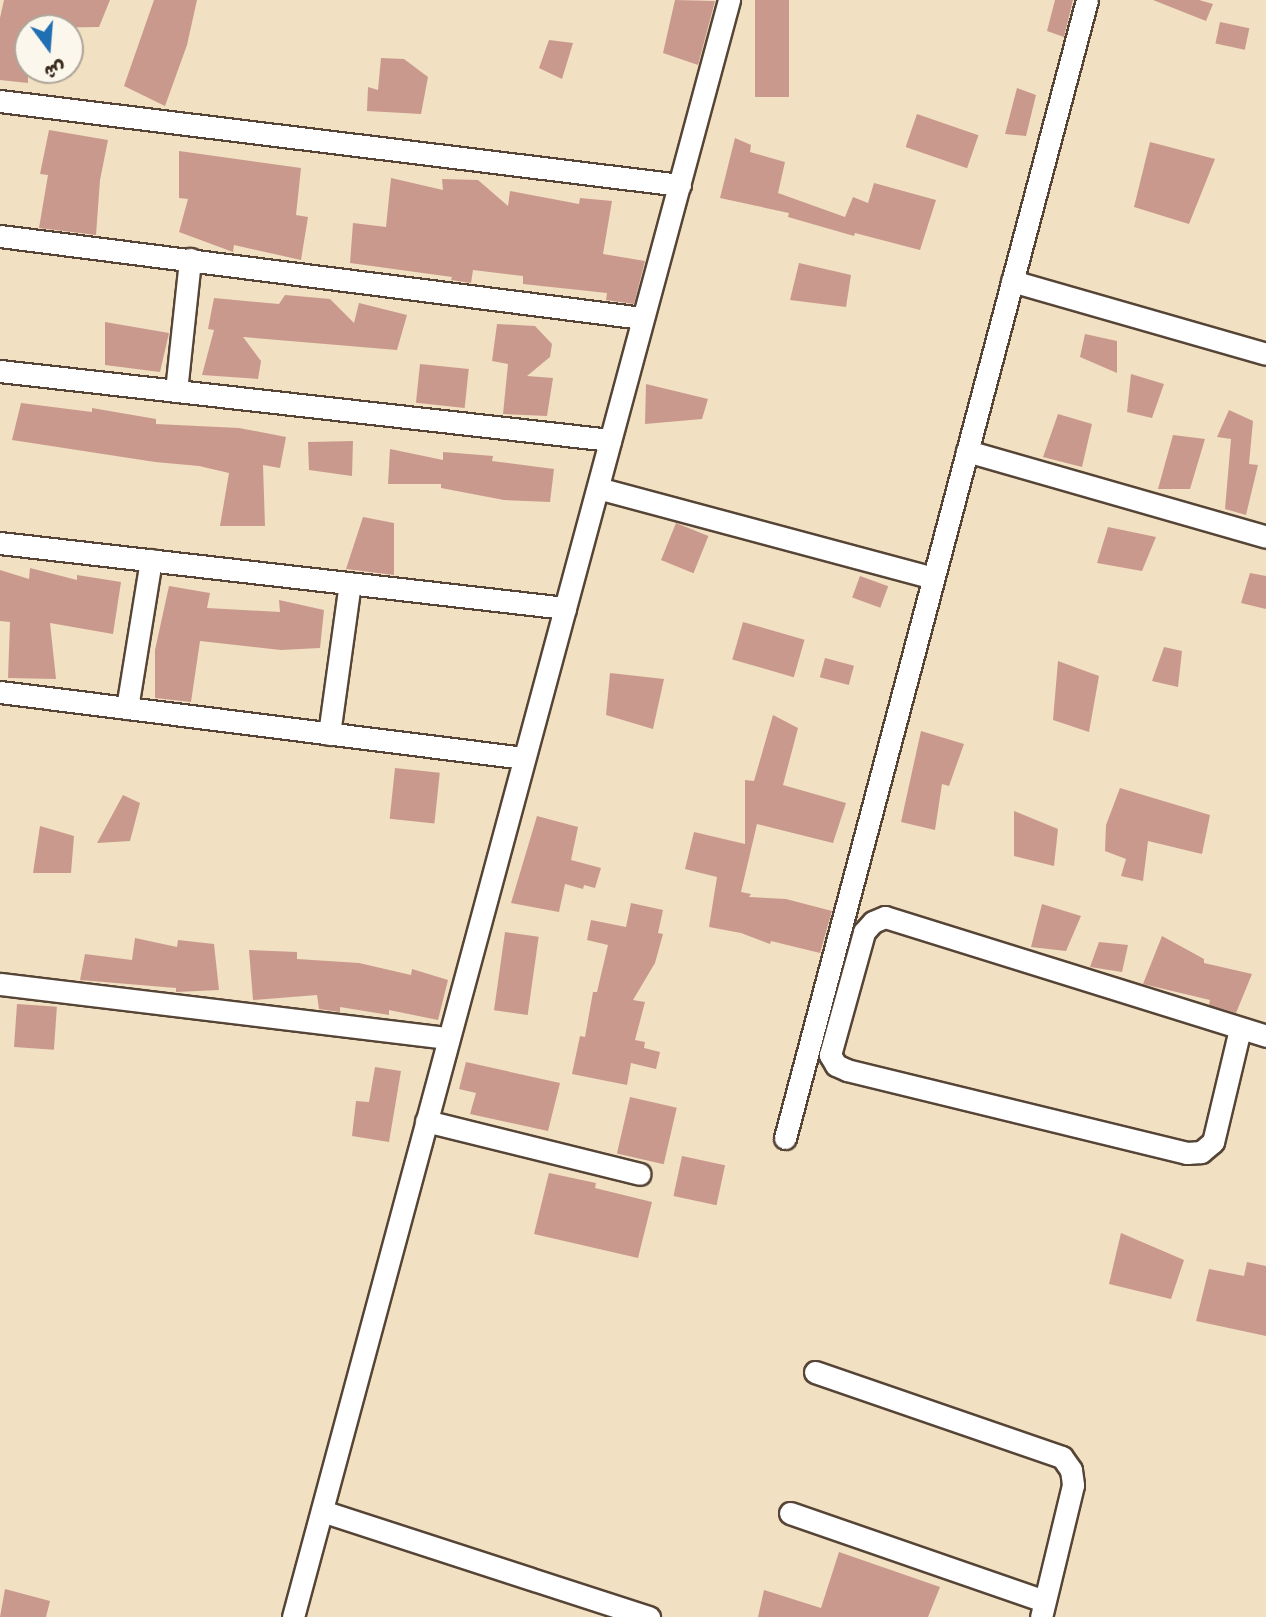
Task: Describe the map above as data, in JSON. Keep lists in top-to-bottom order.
{
  "north": "bottom"
}
